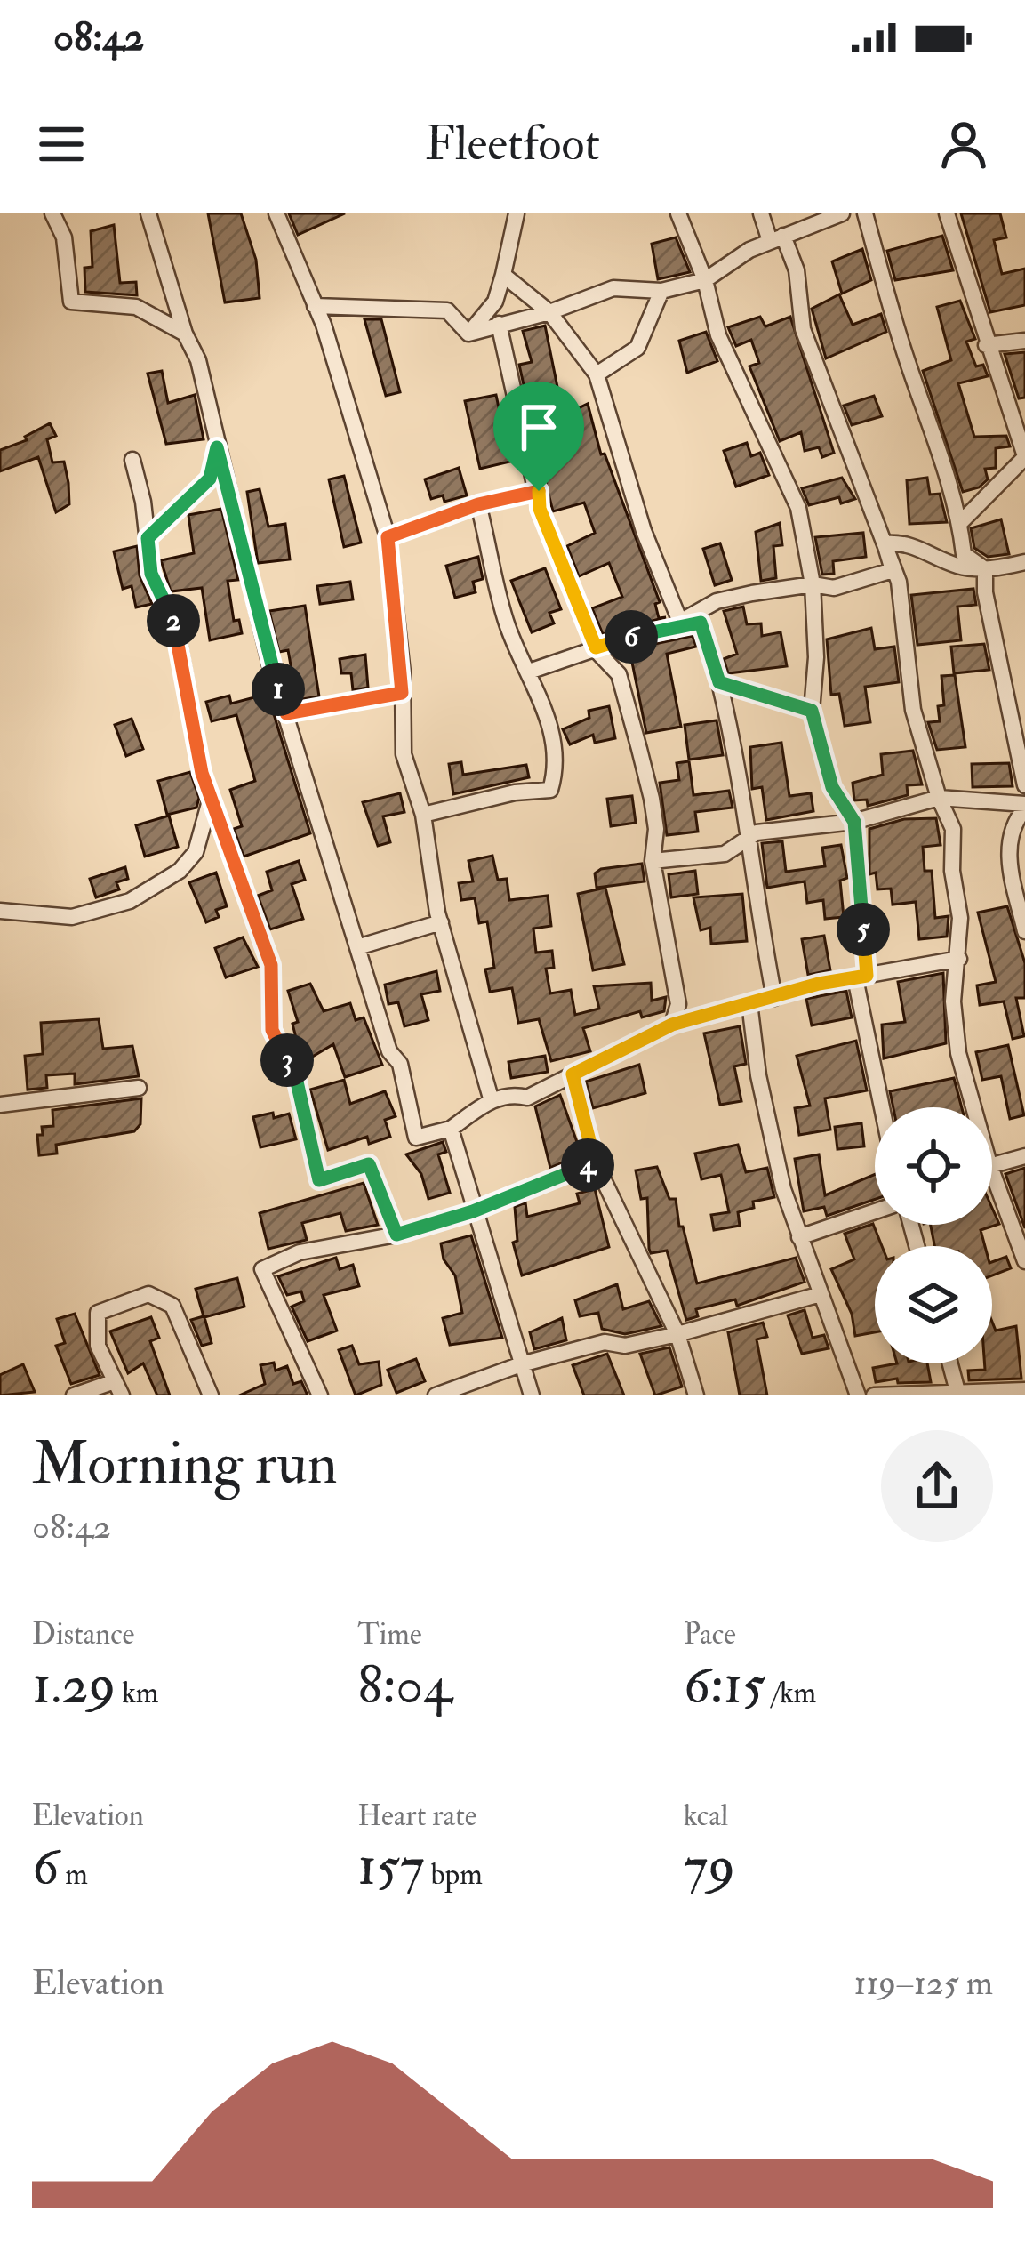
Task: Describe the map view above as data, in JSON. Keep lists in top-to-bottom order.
{
  "page": {
    "status": "08:42",
    "header": "Fleetfoot",
    "pins": [
      "2",
      "6",
      "1",
      "5",
      "3",
      "4"
    ],
    "heading": ["Morning run", "08:42"],
    "stats": [
      ["Distance", "1.29 km"],
      ["Time", "8:04"],
      ["Pace", "6:15 /km"],
      ["Elevation", "6 m"],
      ["Heart rate", "157 bpm"],
      ["kcal", "79"]
    ],
    "chart": ["Elevation", "119–125 m"]
  }
}
